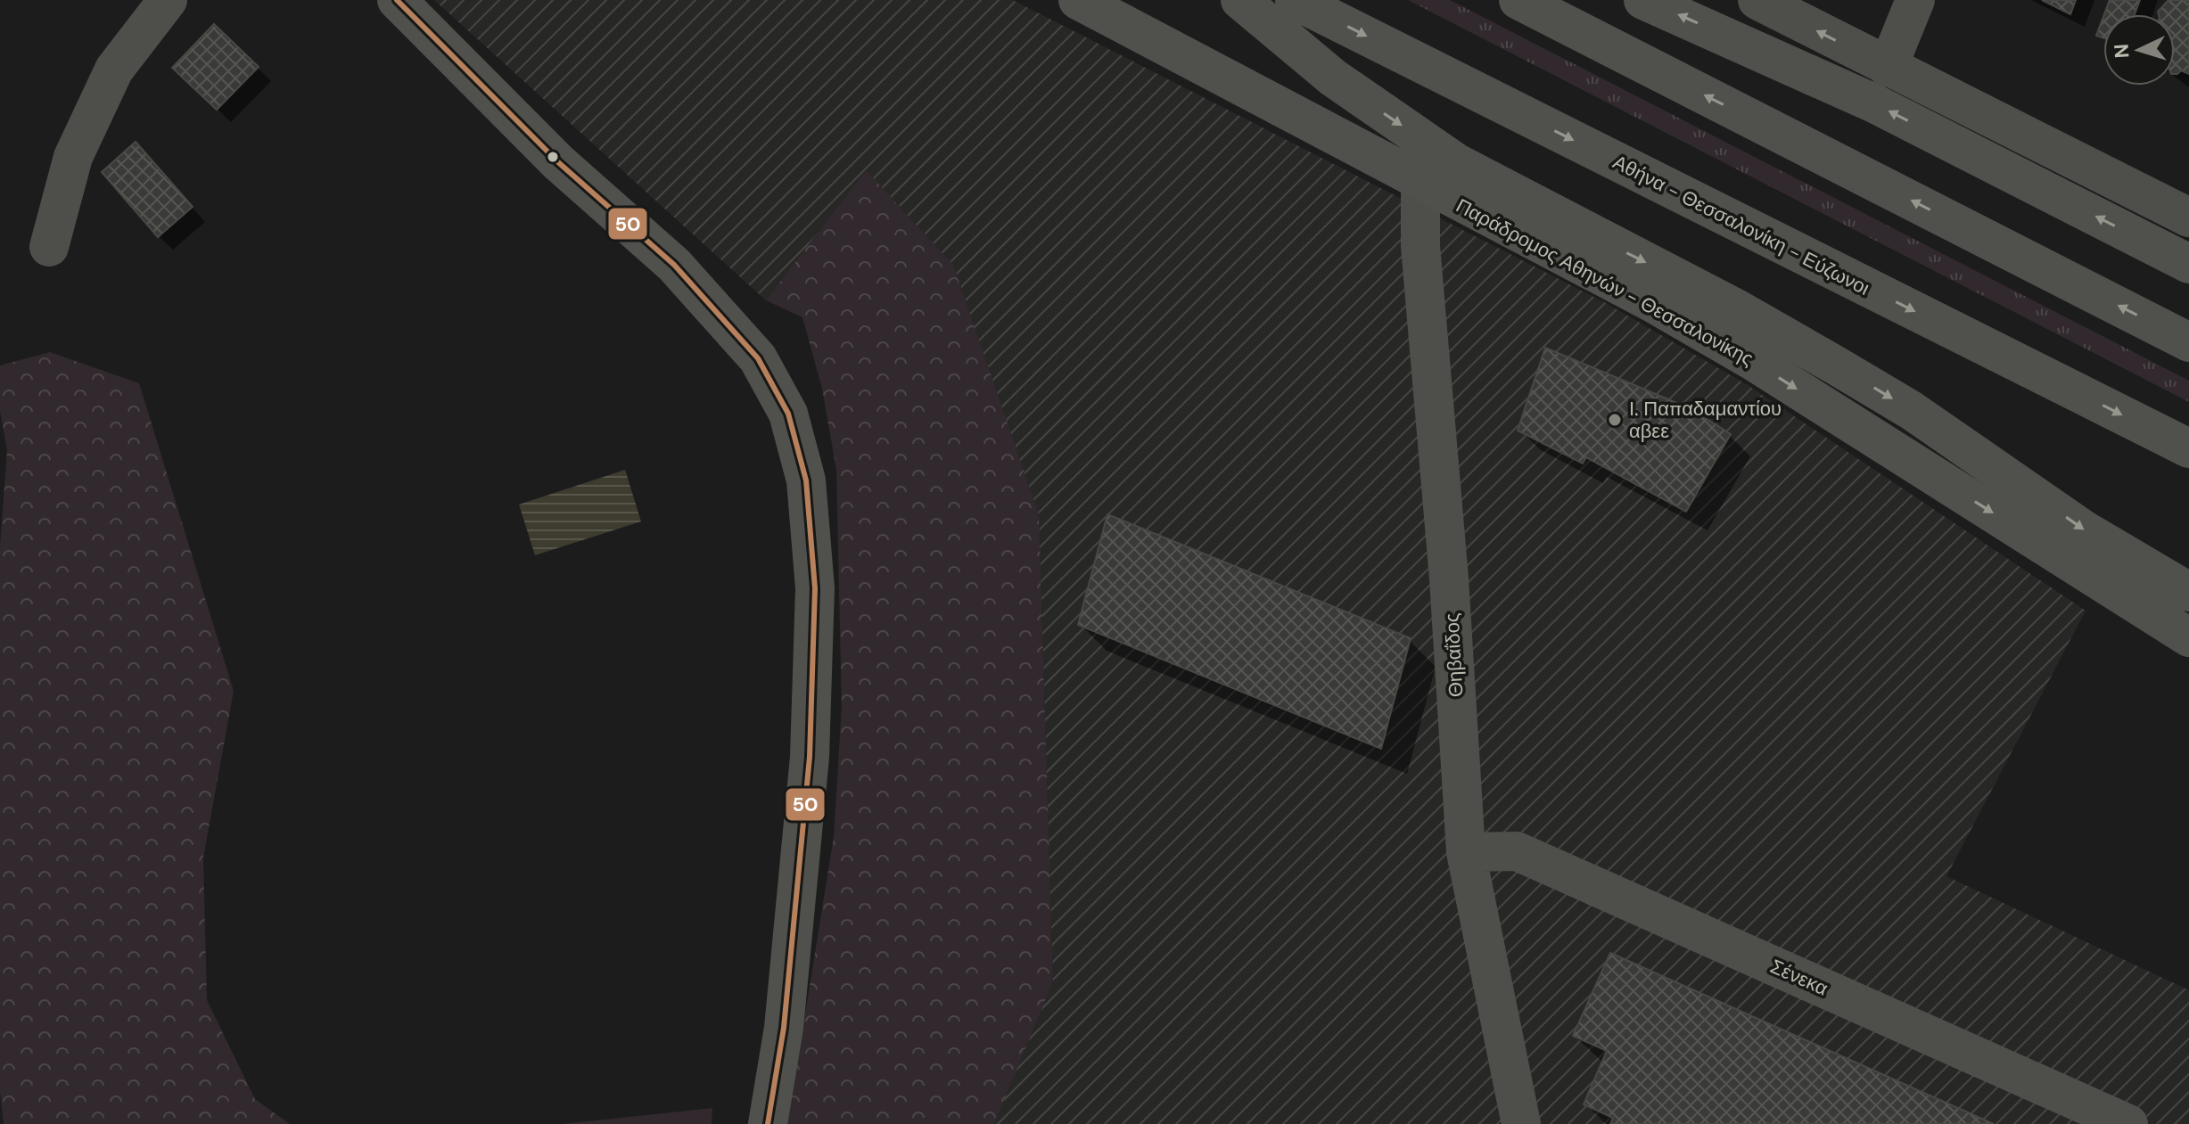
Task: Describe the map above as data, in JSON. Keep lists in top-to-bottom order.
{
  "streets": {
    "main road": ["Αθήνα - Θεσσαλονίκη - Εύζωνοι", "Παράδρομος Αθηνών - Θεσσαλονίκης"],
    "street": ["Θηβαΐδος", "Σένεκα"]
  },
  "crossings": [
    ["Παράδρομος Αθηνών - Θεσσαλονίκης", "Θηβαΐδος"],
    ["Θηβαΐδος", "Σένεκα"]
  ],
  "places": ["Ι. Παπαδαμαντίου αβεε"],
  "lines": ["transit line 50"],
  "north": "left"
}
